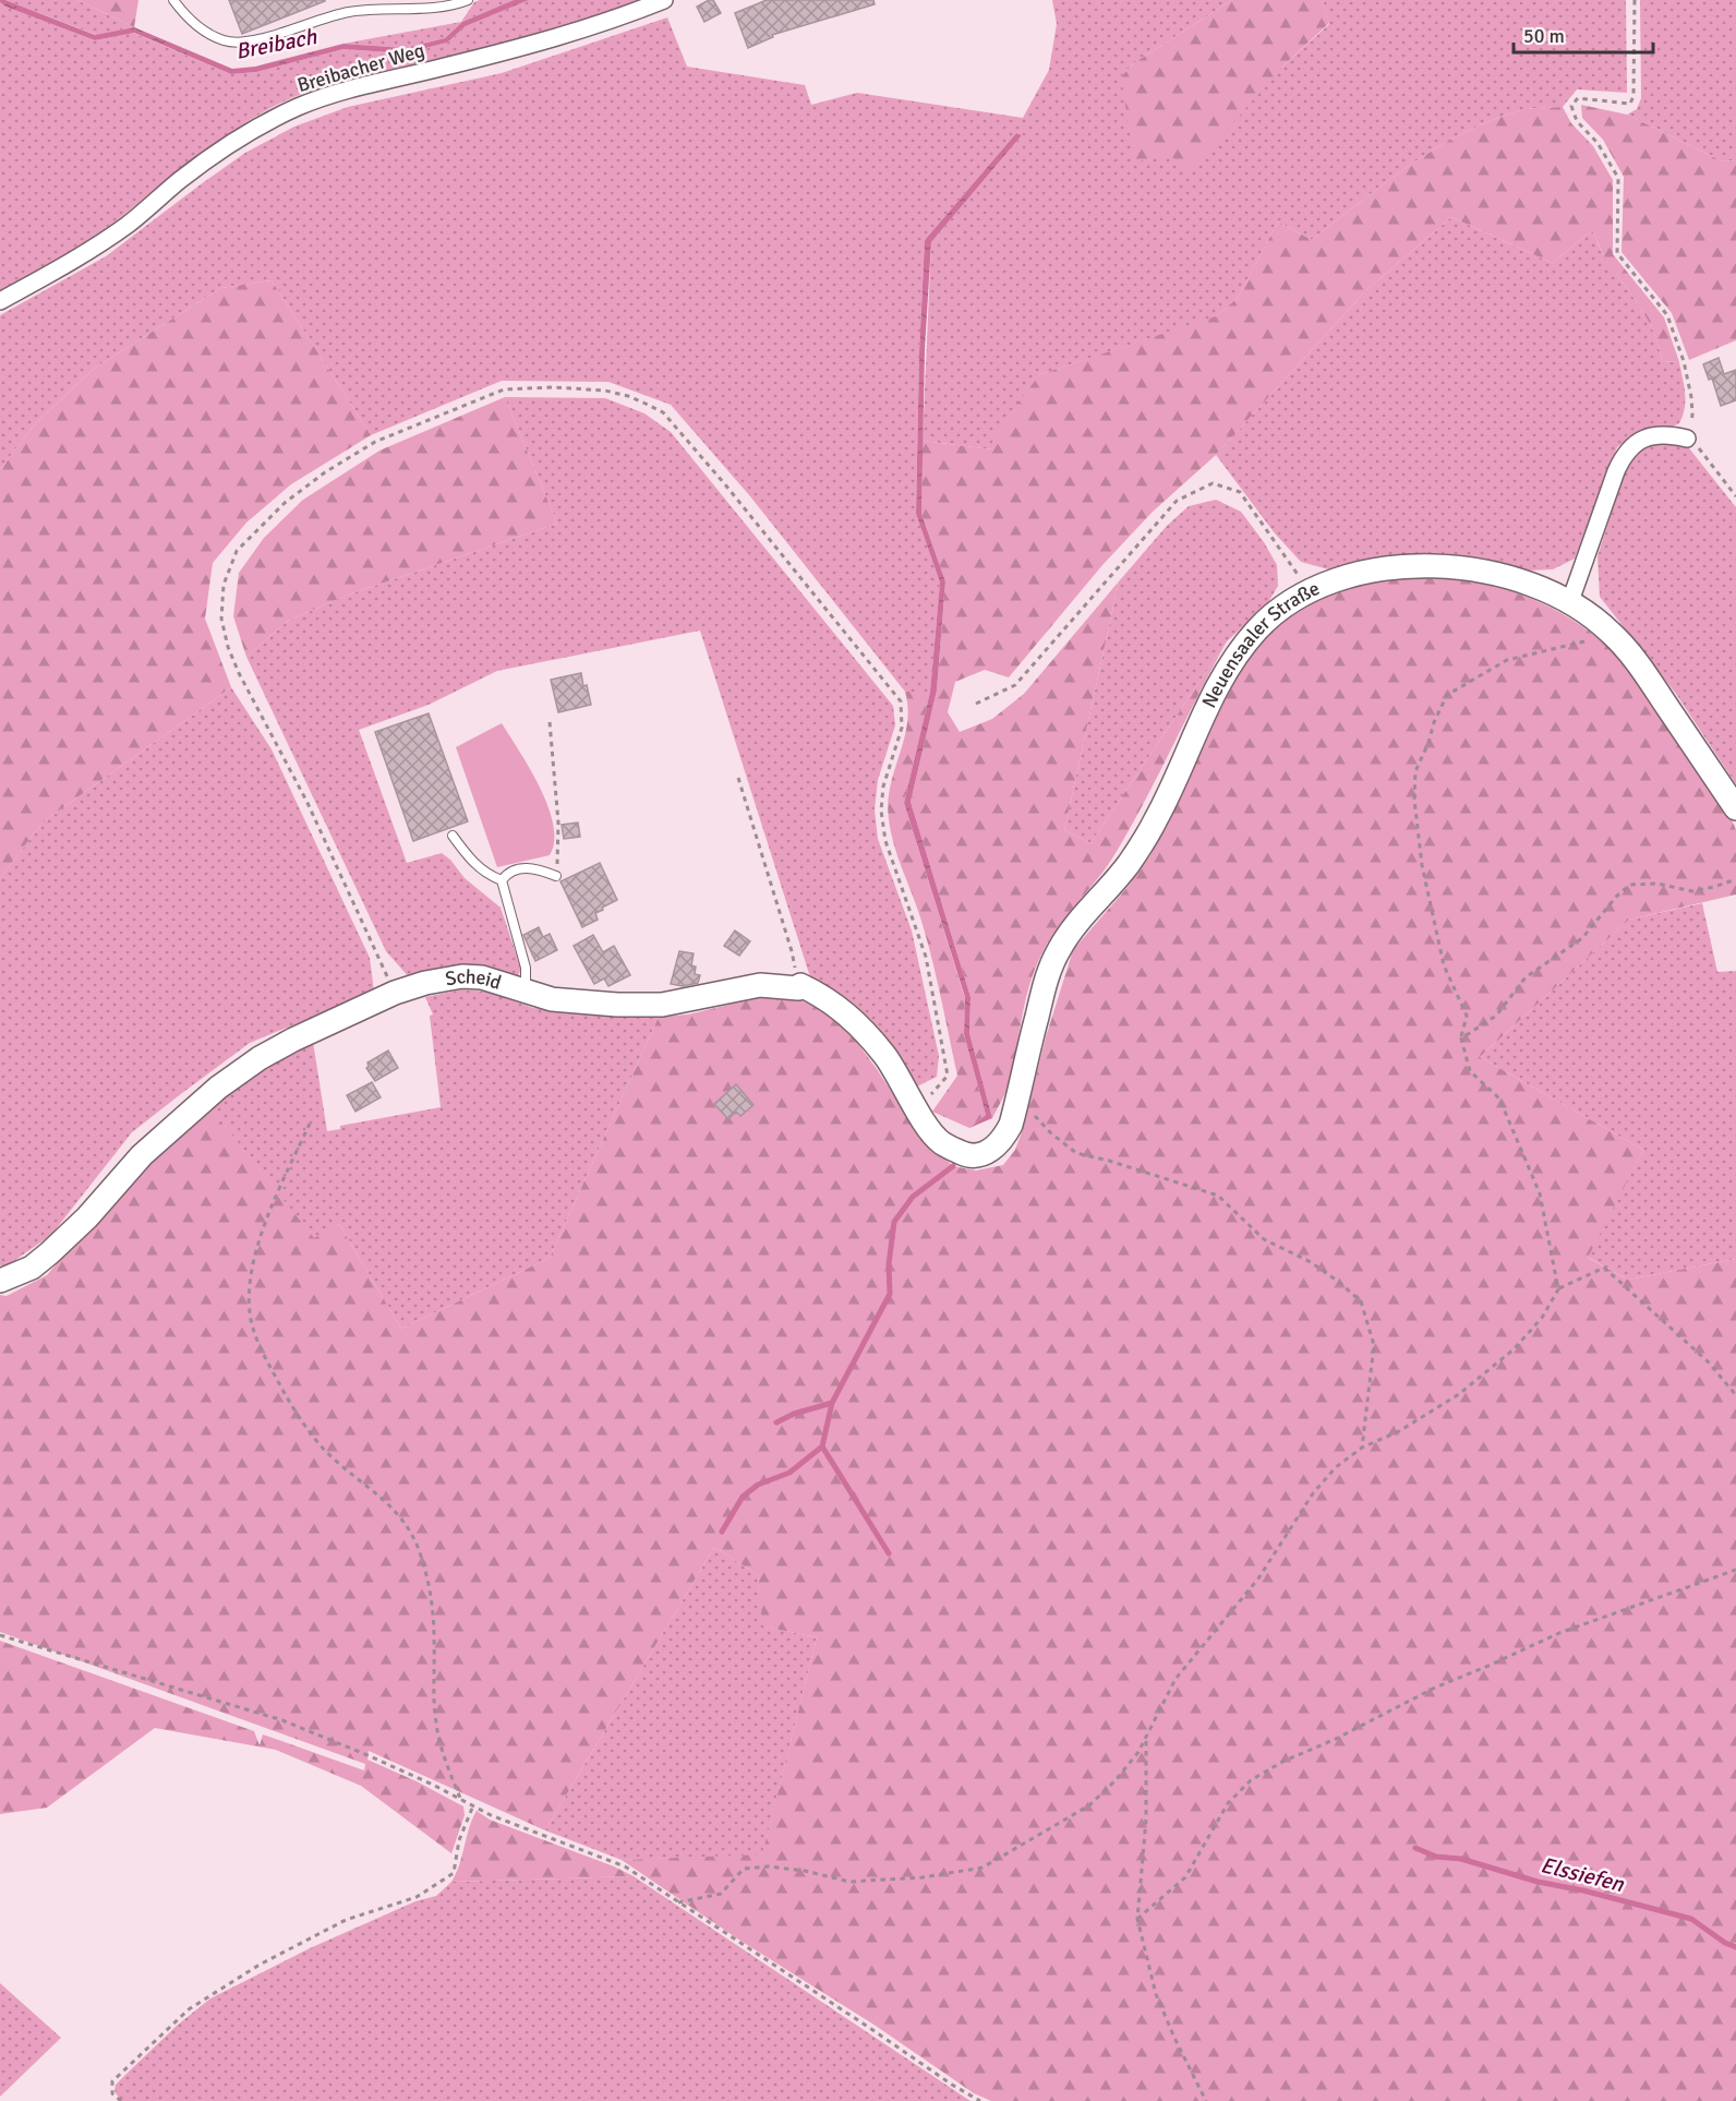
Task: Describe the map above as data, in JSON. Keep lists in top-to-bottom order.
{
  "streets": {
    "street": ["Breibacher Weg", "Neuensaaler Straße", "Scheid"]
  },
  "crossings": [
    ["Neuensaaler Straße", "Scheid"]
  ],
  "water": ["Breibach", "Elssiefen"],
  "scale_bar": "50 m"
}
